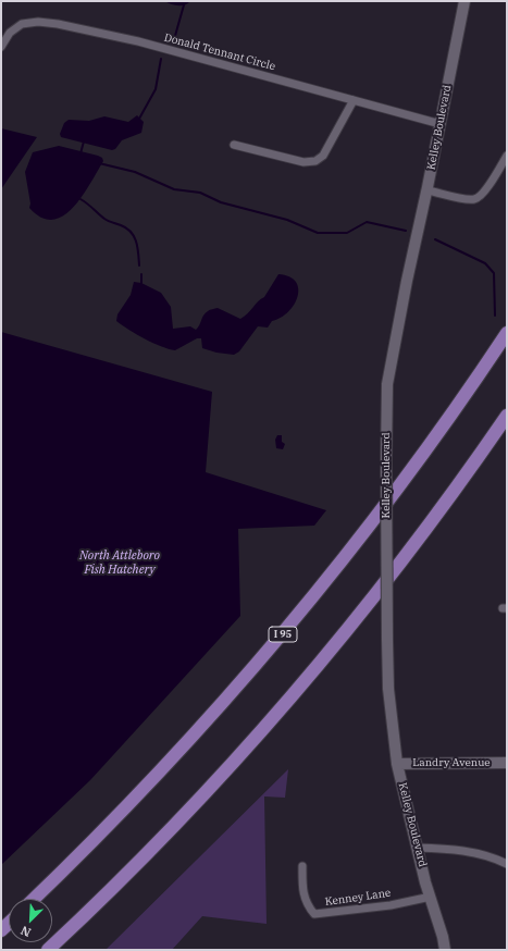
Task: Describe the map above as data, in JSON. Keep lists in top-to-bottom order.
{
  "streets": {
    "highway": ["I 95"],
    "main road": ["Kelley Boulevard", "Landry Avenue"],
    "street": ["Donald Tennant Circle", "Kenney Lane"]
  },
  "crossings": [
    ["Donald Tennant Circle", "Kelley Boulevard"],
    ["Kelley Boulevard", "Landry Avenue"],
    ["Kelley Boulevard", "Kenney Lane"]
  ],
  "water": ["North Attleboro Fish Hatchery"],
  "north": "bottom left"
}
